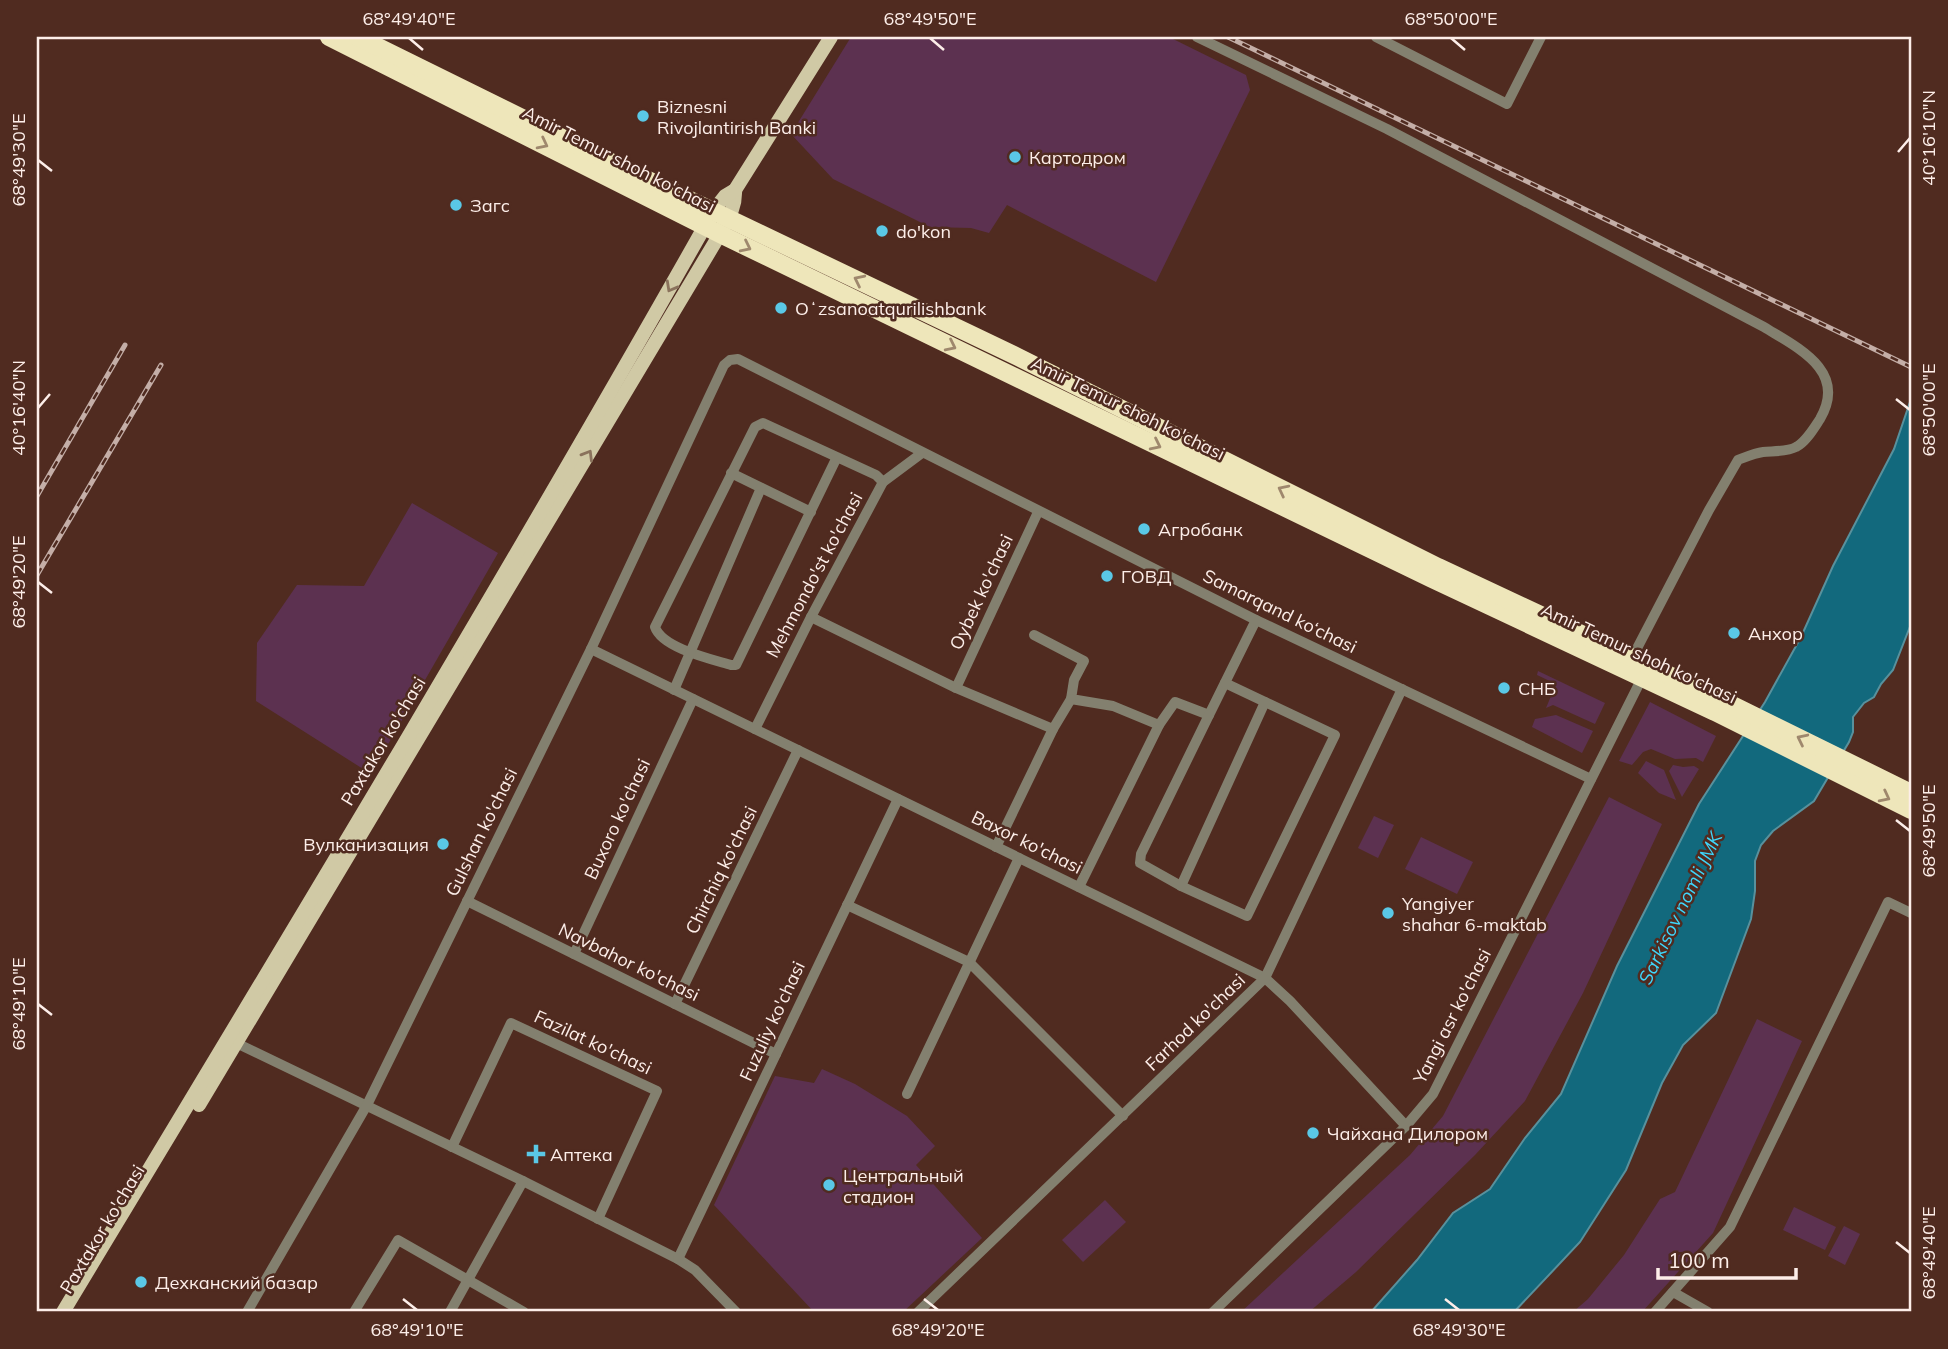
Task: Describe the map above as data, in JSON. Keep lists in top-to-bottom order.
{
  "streets": {
    "highway": ["Amir Temur shoh ko'chasi"],
    "main road": ["Paxtakor ko'chasi"],
    "street": [
      "Mehmondo'st ko'chasi",
      "Oybek ko'chasi",
      "Samarqand ko‘chasi",
      "Buxoro ko'chasi",
      "Gulshan ko'chasi",
      "Baxor ko'chasi",
      "Chirchiq ko'chasi",
      "Navbahor ko'chasi",
      "Yangi asr ko'chasi",
      "Fuzuliy ko'chasi",
      "Farhod ko'chasi",
      "Fazilat ko'chasi"
    ]
  },
  "crossings": [
    ["Amir Temur shoh ko'chasi", "Paxtakor ko'chasi"],
    ["Amir Temur shoh ko'chasi", "Yangi asr ko'chasi"],
    ["Mehmondo'st ko'chasi", "Samarqand ko‘chasi"],
    ["Mehmondo'st ko'chasi", "Baxor ko'chasi"],
    ["Oybek ko'chasi", "Samarqand ko‘chasi"],
    ["Samarqand ko‘chasi", "Gulshan ko'chasi"],
    ["Samarqand ko‘chasi", "Yangi asr ko'chasi"],
    ["Samarqand ko‘chasi", "Farhod ko'chasi"],
    ["Buxoro ko'chasi", "Baxor ko'chasi"],
    ["Buxoro ko'chasi", "Navbahor ko'chasi"],
    ["Gulshan ko'chasi", "Baxor ko'chasi"],
    ["Gulshan ko'chasi", "Navbahor ko'chasi"],
    ["Baxor ko'chasi", "Chirchiq ko'chasi"],
    ["Baxor ko'chasi", "Yangi asr ko'chasi"],
    ["Baxor ko'chasi", "Fuzuliy ko'chasi"],
    ["Baxor ko'chasi", "Farhod ko'chasi"],
    ["Chirchiq ko'chasi", "Navbahor ko'chasi"],
    ["Navbahor ko'chasi", "Fuzuliy ko'chasi"]
  ],
  "water": ["Sarkisov nomli JMK"],
  "places": {
    "other": [
      "Biznesni Rivojlantirish Banki",
      "Картодром",
      "Загс",
      "do'kon",
      "Oʻzsanoatqurilishbank",
      "Агробанк",
      "ГОВД",
      "Анхор",
      "СНБ",
      "Вулканизация",
      "Yangiyer shahar 6-maktab",
      "Чайхана Дилором",
      "Центральный стадион",
      "Дехканский базар"
    ],
    "health": ["Аптека"]
  },
  "scale_bar": "100 m",
  "coordinates": [
    "68°49'40\"E",
    "68°49'50\"E",
    "68°50'00\"E",
    "40°16'10\"N",
    "68°49'30\"E",
    "40°16'40\"N",
    "68°49'20\"E",
    "68°49'10\"E"
  ]
}
